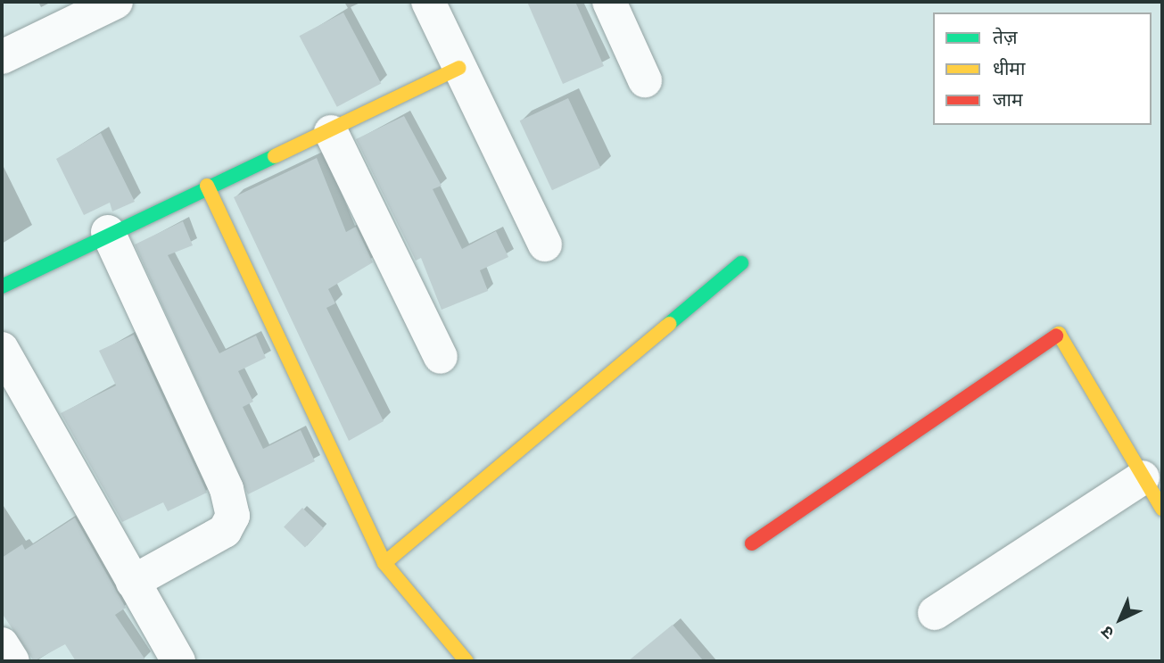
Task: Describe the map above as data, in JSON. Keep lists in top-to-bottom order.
{
  "legend": ["तेज़", "धीमा", "जाम"],
  "north": "bottom left"
}
